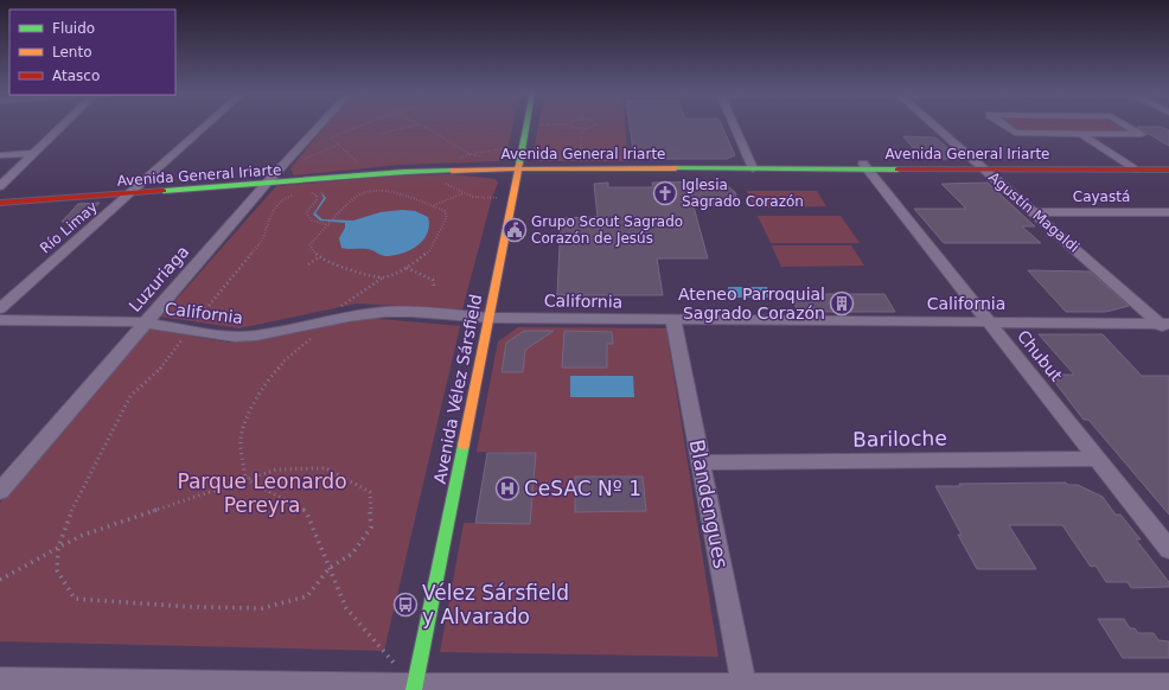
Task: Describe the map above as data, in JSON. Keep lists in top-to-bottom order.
{
  "streets": {
    "main road": ["Avenida General Iriarte", "Avenida Vélez Sársfield"],
    "street": [
      "Cayastá",
      "Agustín Magaldi",
      "Río Limay",
      "Luzuriaga",
      "California",
      "Chubut",
      "Bariloche",
      "Blandengues"
    ]
  },
  "crossings": [
    ["Avenida General Iriarte", "Agustín Magaldi"],
    ["Avenida General Iriarte", "Río Limay"],
    ["Avenida General Iriarte", "Luzuriaga"],
    ["Avenida General Iriarte", "Chubut"],
    ["Avenida General Iriarte", "Avenida Vélez Sársfield"],
    ["Cayastá", "Agustín Magaldi"],
    ["Agustín Magaldi", "California"],
    ["Luzuriaga", "California"],
    ["California", "Chubut"],
    ["California", "Avenida Vélez Sársfield"],
    ["California", "Blandengues"],
    ["Chubut", "Bariloche"],
    ["Bariloche", "Blandengues"]
  ],
  "parks": ["Parque Leonardo Pereyra"],
  "places": {
    "church": ["Iglesia Sagrado Corazón"],
    "public building": ["Grupo Scout Sagrado Corazón de Jesús"],
    "building": ["Ateneo Parroquial Sagrado Corazón"],
    "hospital": ["CeSAC Nº 1"],
    "bus stop": ["Vélez Sársfield y Alvarado"]
  },
  "legend": ["Fluido", "Lento", "Atasco"]
}
